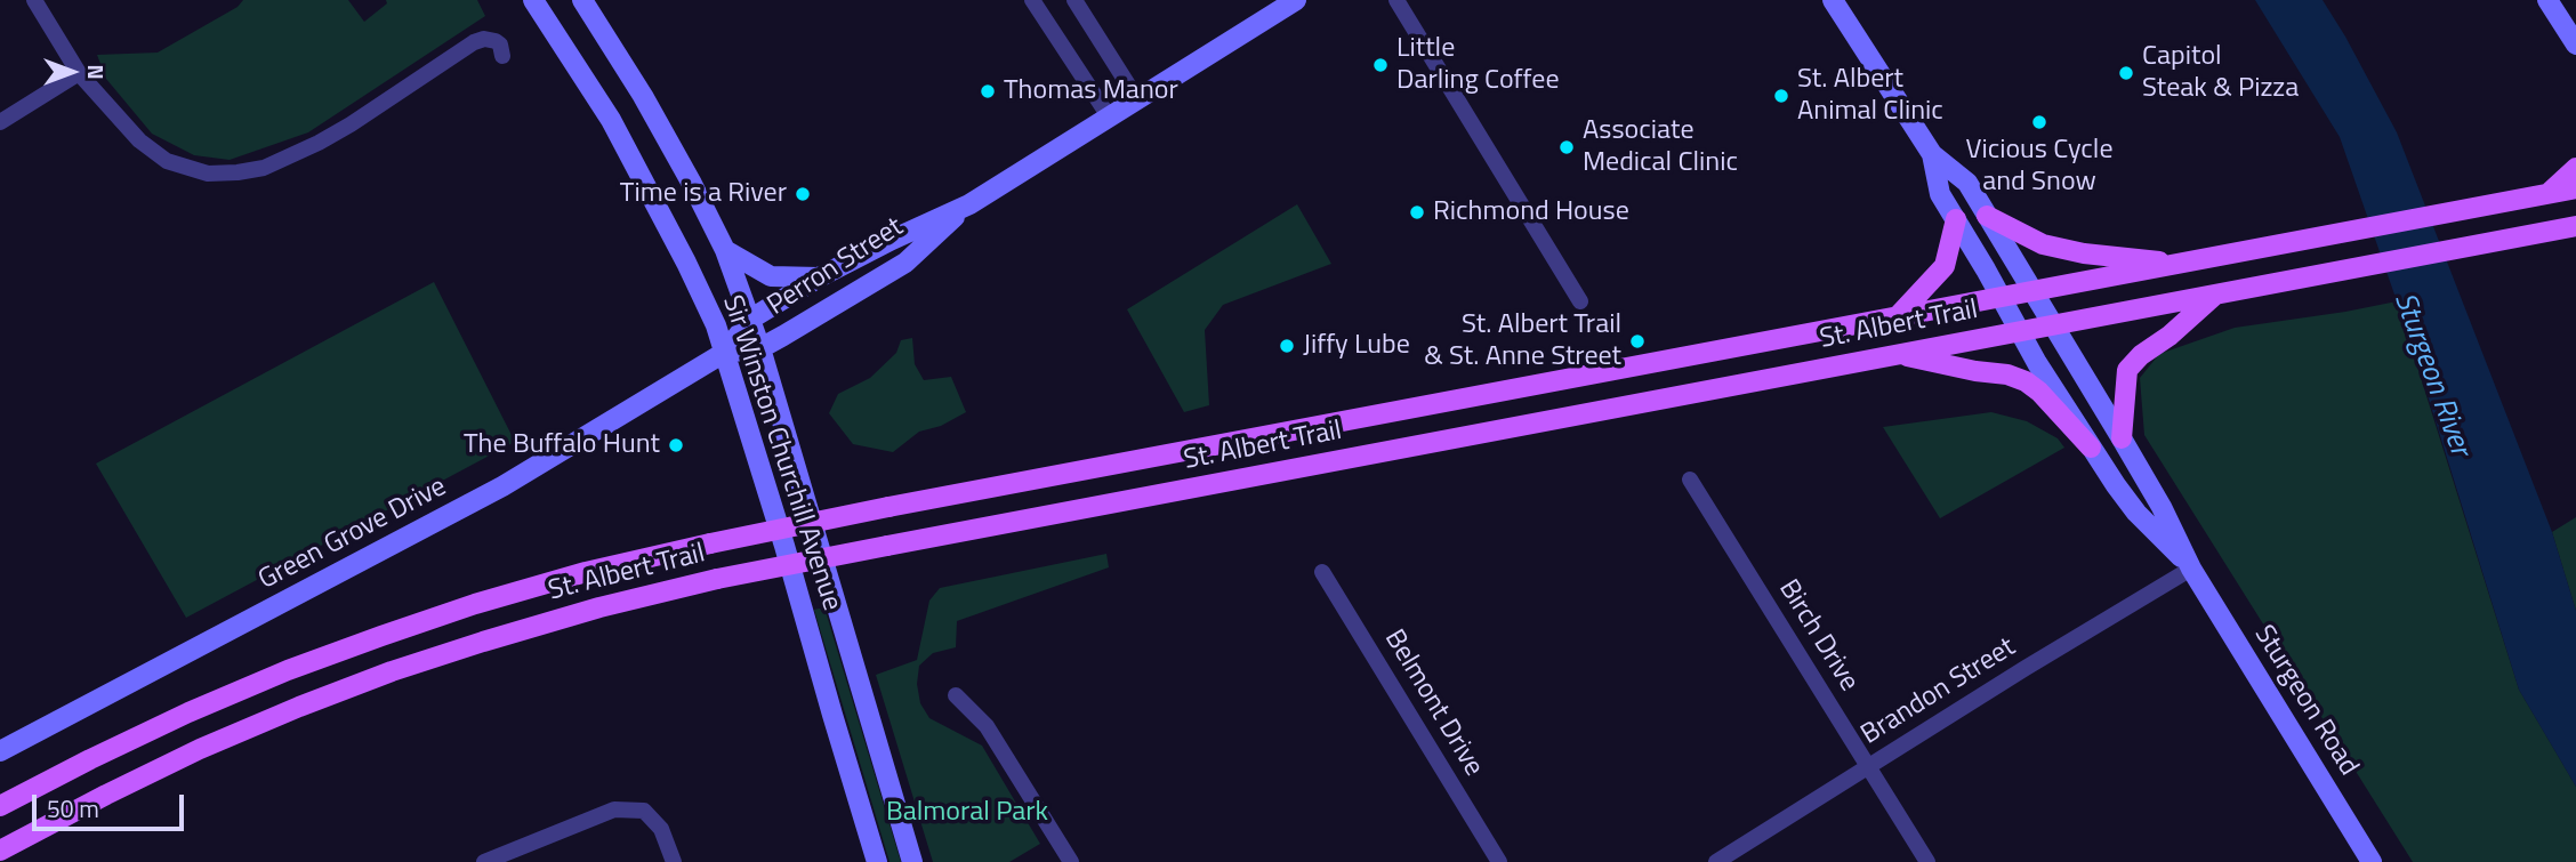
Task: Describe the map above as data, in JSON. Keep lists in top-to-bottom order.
{
  "streets": {
    "main road": [
      "Perron Street",
      "St. Albert Trail",
      "Sir Winston Churchill Avenue",
      "Green Grove Drive",
      "Sturgeon Road"
    ],
    "street": ["Birch Drive", "Brandon Street", "Belmont Drive"]
  },
  "crossings": [
    ["Perron Street", "Sir Winston Churchill Avenue"],
    ["Perron Street", "Green Grove Drive"],
    ["St. Albert Trail", "Sturgeon Road"],
    ["Sir Winston Churchill Avenue", "Green Grove Drive"],
    ["Birch Drive", "Brandon Street"],
    ["Brandon Street", "Sturgeon Road"]
  ],
  "water": ["Sturgeon River"],
  "parks": ["Balmoral Park"],
  "places": [
    "Little Darling Coffee",
    "Capitol Steak & Pizza",
    "Thomas Manor",
    "St. Albert Animal Clinic",
    "Vicious Cycle and Snow",
    "Associate Medical Clinic",
    "Time is a River",
    "Richmond House",
    "St. Albert Trail & St. Anne Street",
    "Jiffy Lube",
    "The Buffalo Hunt"
  ],
  "scale_bar": "50 m",
  "north": "right"
}
